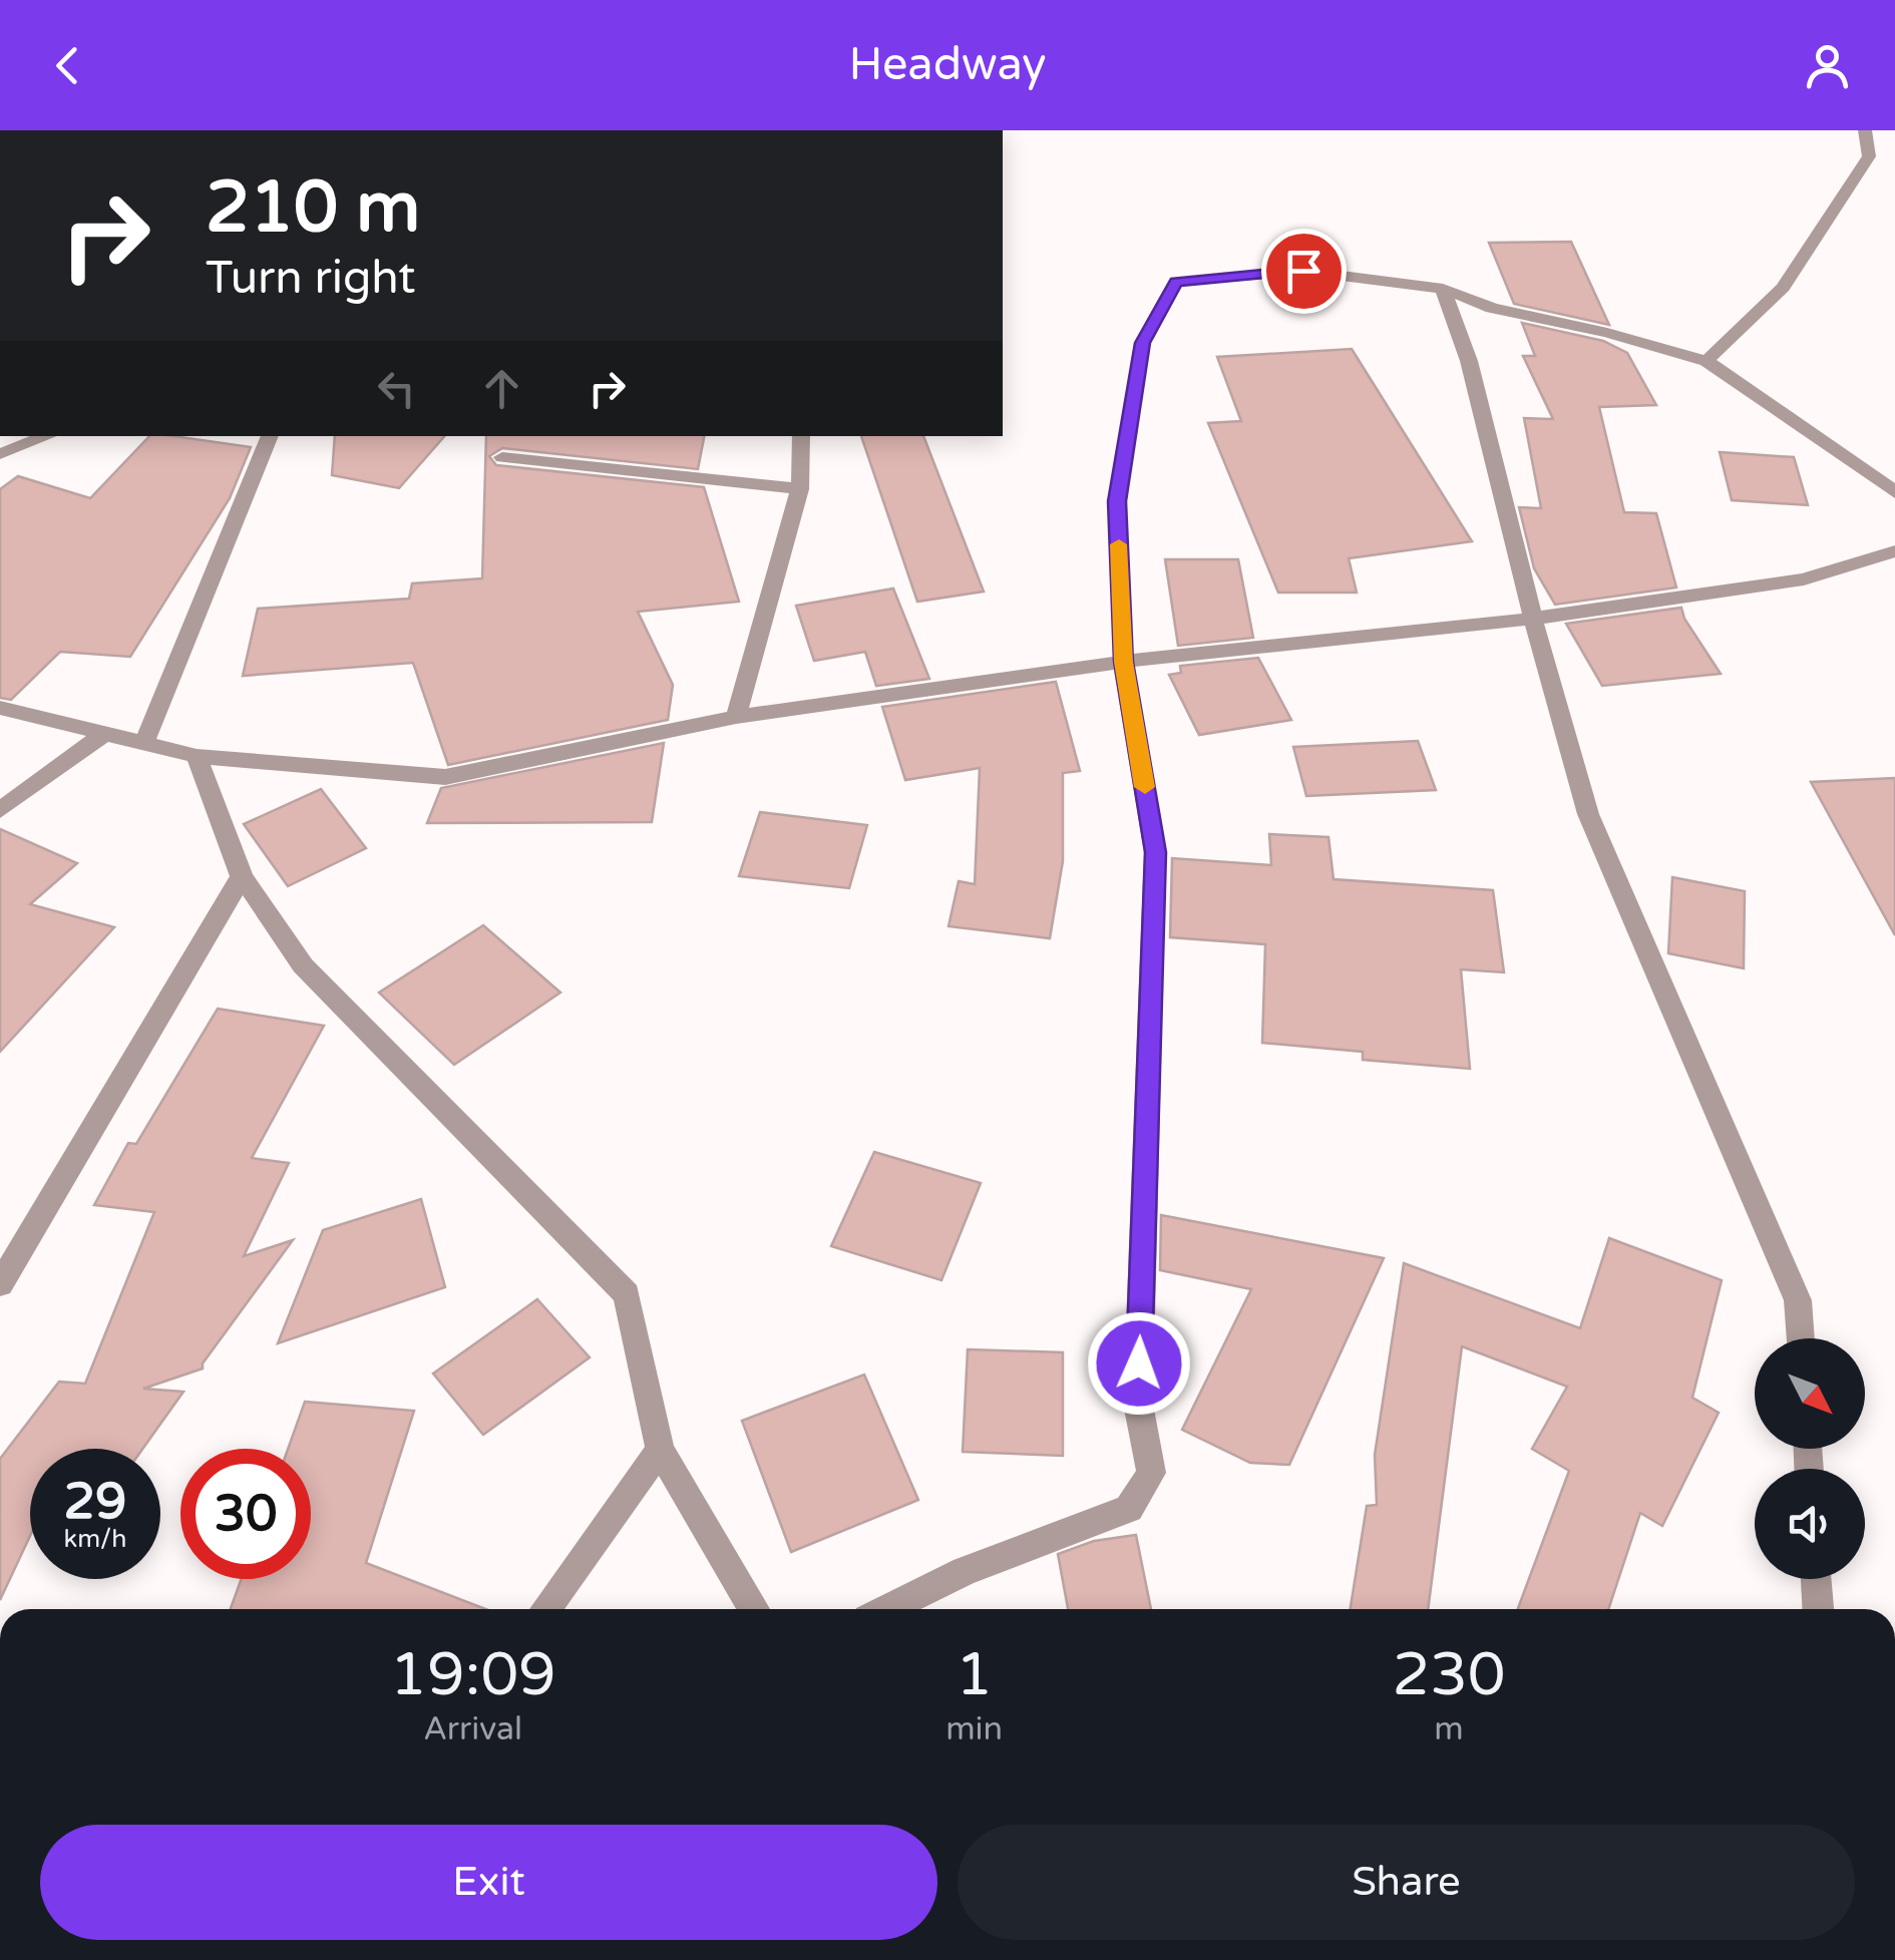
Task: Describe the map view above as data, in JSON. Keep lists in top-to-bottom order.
{
  "north": "bottom right",
  "page": {
    "header": "Headway",
    "turn": ["210 m", "Turn right"],
    "speed": "29 km/h",
    "limit": "30",
    "eta": [
      "19:09",
      "Arrival",
      "1",
      "min",
      "230",
      "m"
    ],
    "buttons": ["Exit", "Share"]
  }
}
